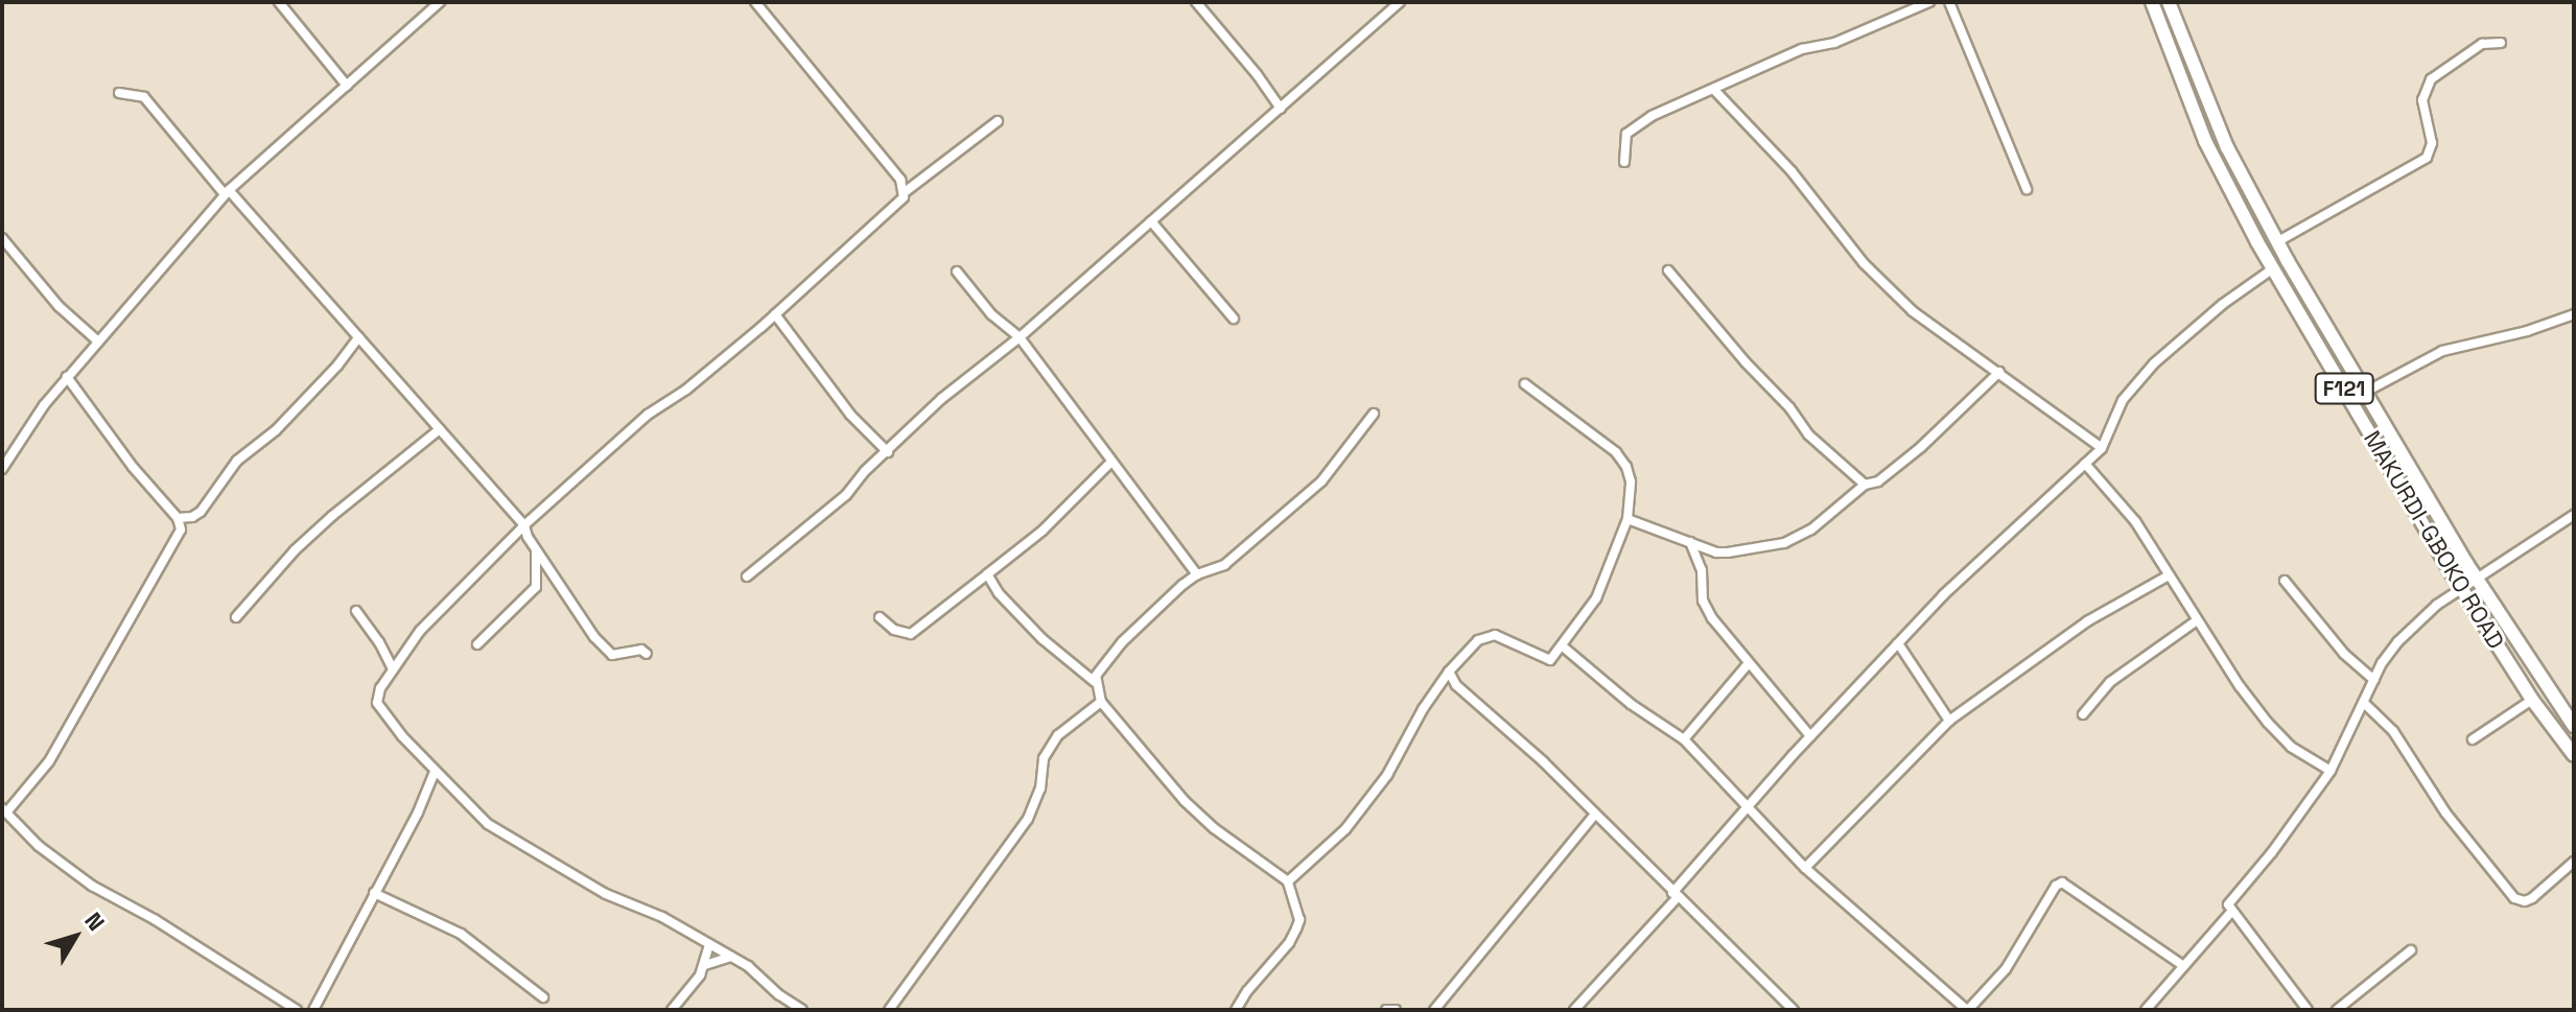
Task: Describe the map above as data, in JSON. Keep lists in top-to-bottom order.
{
  "streets": {
    "main road": ["F121", "MAKURDI-GBOKO ROAD"]
  },
  "north": "top right"
}
